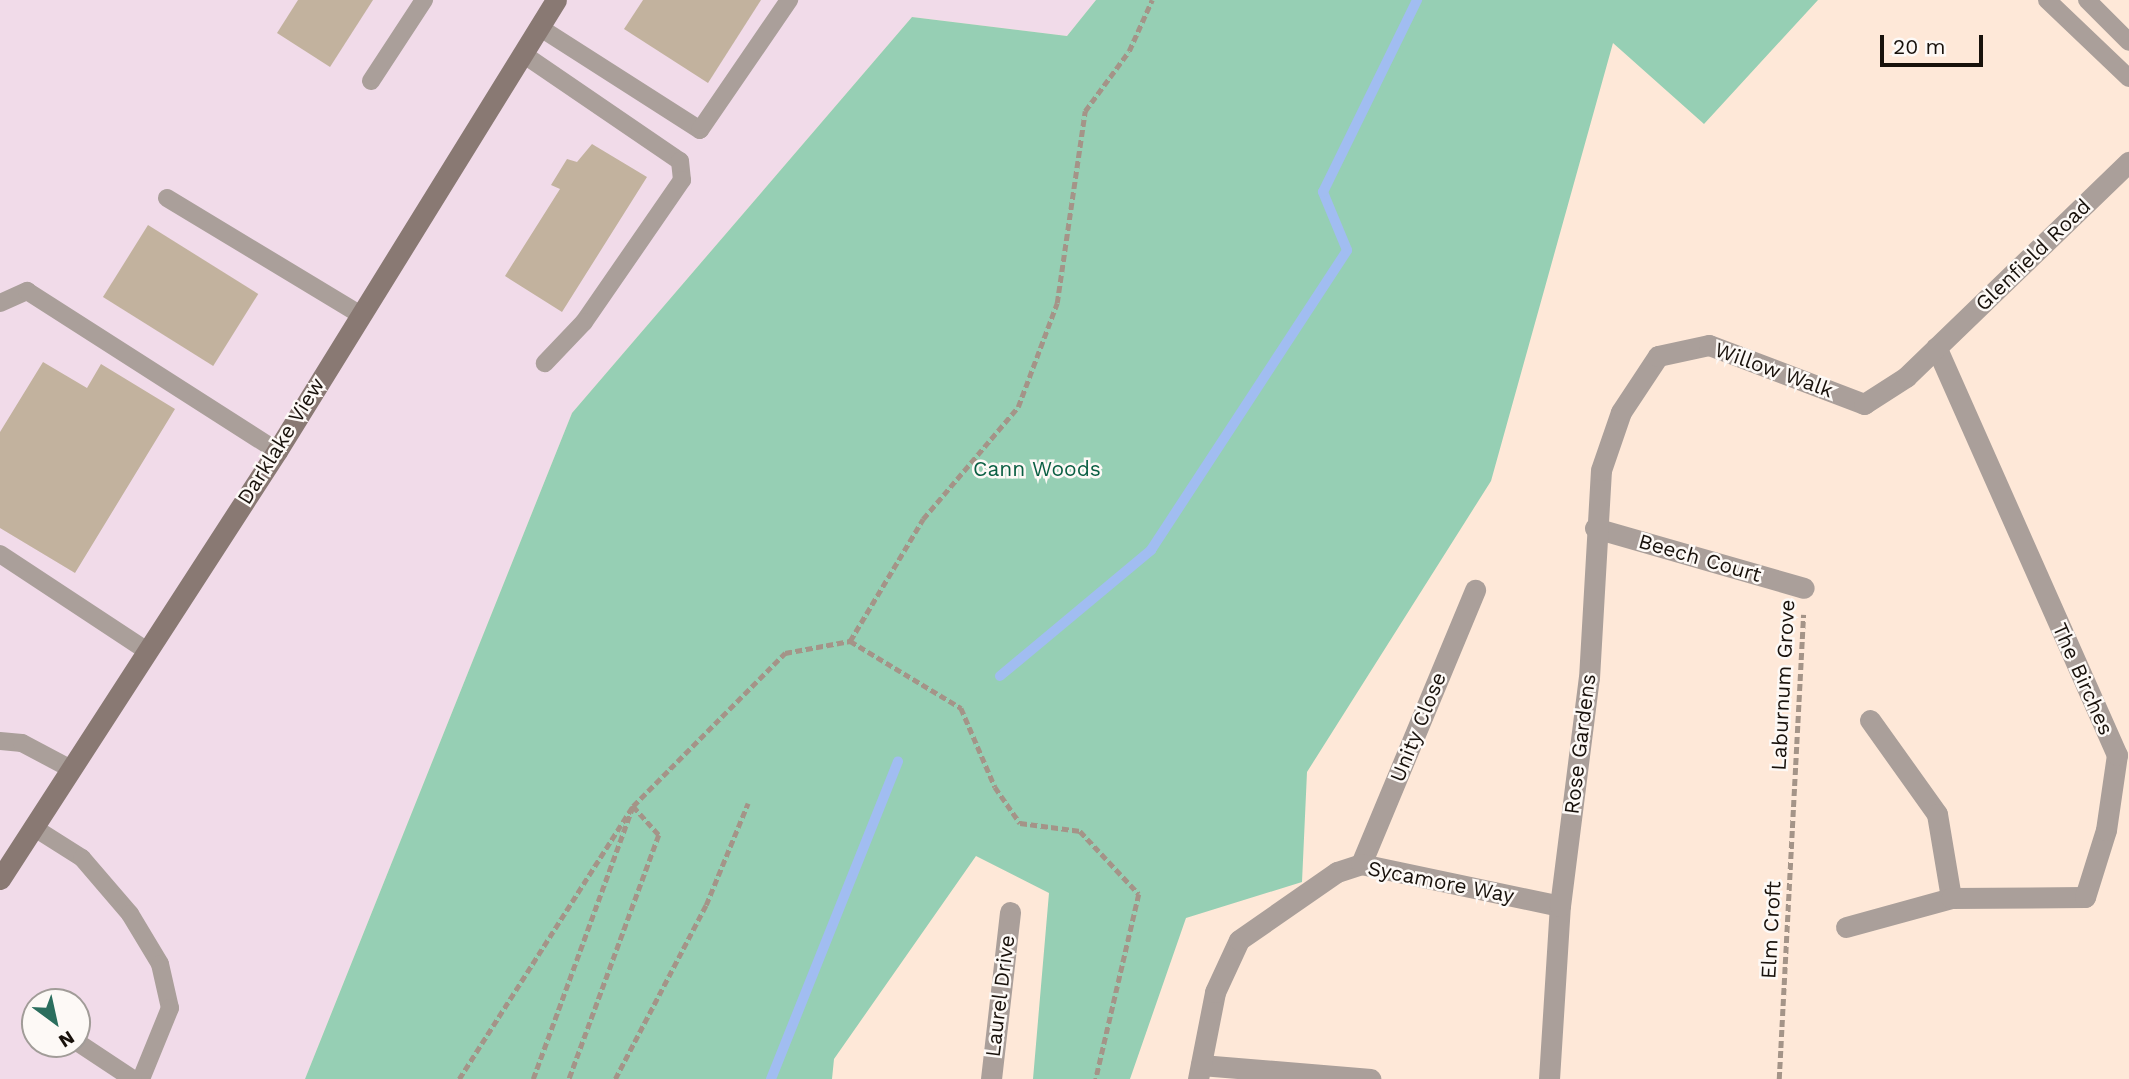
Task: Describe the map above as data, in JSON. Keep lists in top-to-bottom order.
{
  "streets": {
    "street": [
      "Glenfield Road",
      "Willow Walk",
      "Darklake View",
      "Beech Court",
      "The Birches",
      "Unity Close",
      "Rose Gardens",
      "Sycamore Way",
      "Laurel Drive"
    ],
    "path": ["Laburnum Grove", "Elm Croft"]
  },
  "crossings": [
    ["Glenfield Road", "Willow Walk"],
    ["Glenfield Road", "The Birches"],
    ["Willow Walk", "The Birches"],
    ["Willow Walk", "Rose Gardens"],
    ["Beech Court", "Laburnum Grove"],
    ["Beech Court", "Rose Gardens"],
    ["Laburnum Grove", "Elm Croft"],
    ["Unity Close", "Sycamore Way"],
    ["Rose Gardens", "Sycamore Way"]
  ],
  "parks": ["Cann Woods"],
  "scale_bar": "20 m",
  "north": "bottom right"
}
